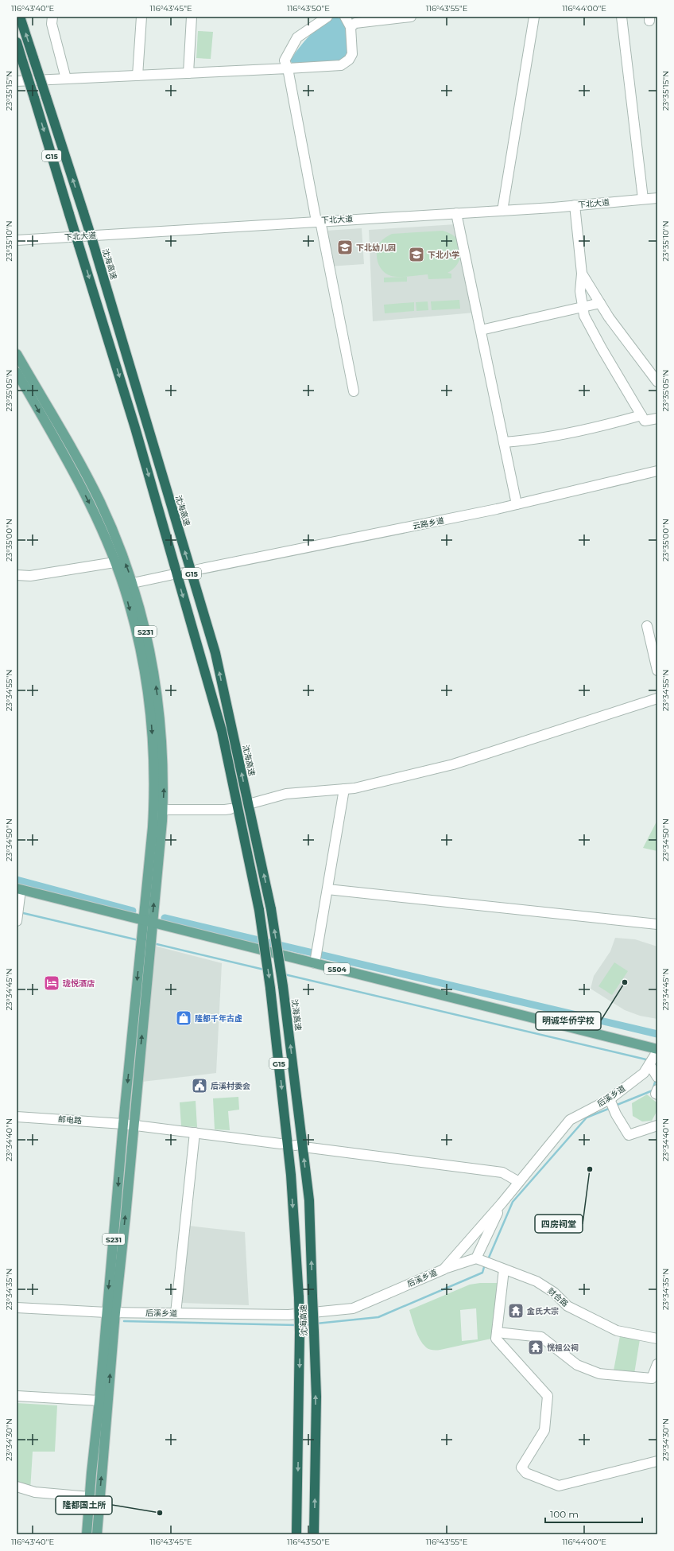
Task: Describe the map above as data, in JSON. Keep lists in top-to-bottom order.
{
  "streets": {
    "highway": ["G15", "沈海高速"],
    "main road": ["S231", "S504"],
    "street": [
      "下北大道",
      "云路乡道",
      "后溪乡道",
      "邮电路",
      "财合路"
    ]
  },
  "crossings": [
    ["S231", "S504"],
    ["S231", "后溪乡道"],
    ["S231", "邮电路"],
    ["S504", "后溪乡道"]
  ],
  "places": {
    "school or university": ["下北幼儿园", "下北小学"],
    "other": ["明诚华侨学校", "四房祠堂", "隆都国土所"],
    "hotel": ["珑悦酒店"],
    "shop": ["隆都千年古虚"],
    "public building": ["后溪村委会"],
    "temple": ["金氏大宗", "恍祖公祠"]
  },
  "scale_bar": "100 m",
  "coordinates": [
    "116°43'40\"E",
    "116°43'45\"E",
    "116°43'50\"E",
    "116°43'55\"E",
    "116°44'00\"E",
    "23°35'15\"N",
    "23°35'10\"N",
    "23°35'05\"N",
    "23°35'00\"N",
    "23°34'55\"N",
    "23°34'50\"N",
    "23°34'45\"N",
    "23°34'40\"N",
    "23°34'35\"N",
    "23°34'30\"N"
  ]
}
